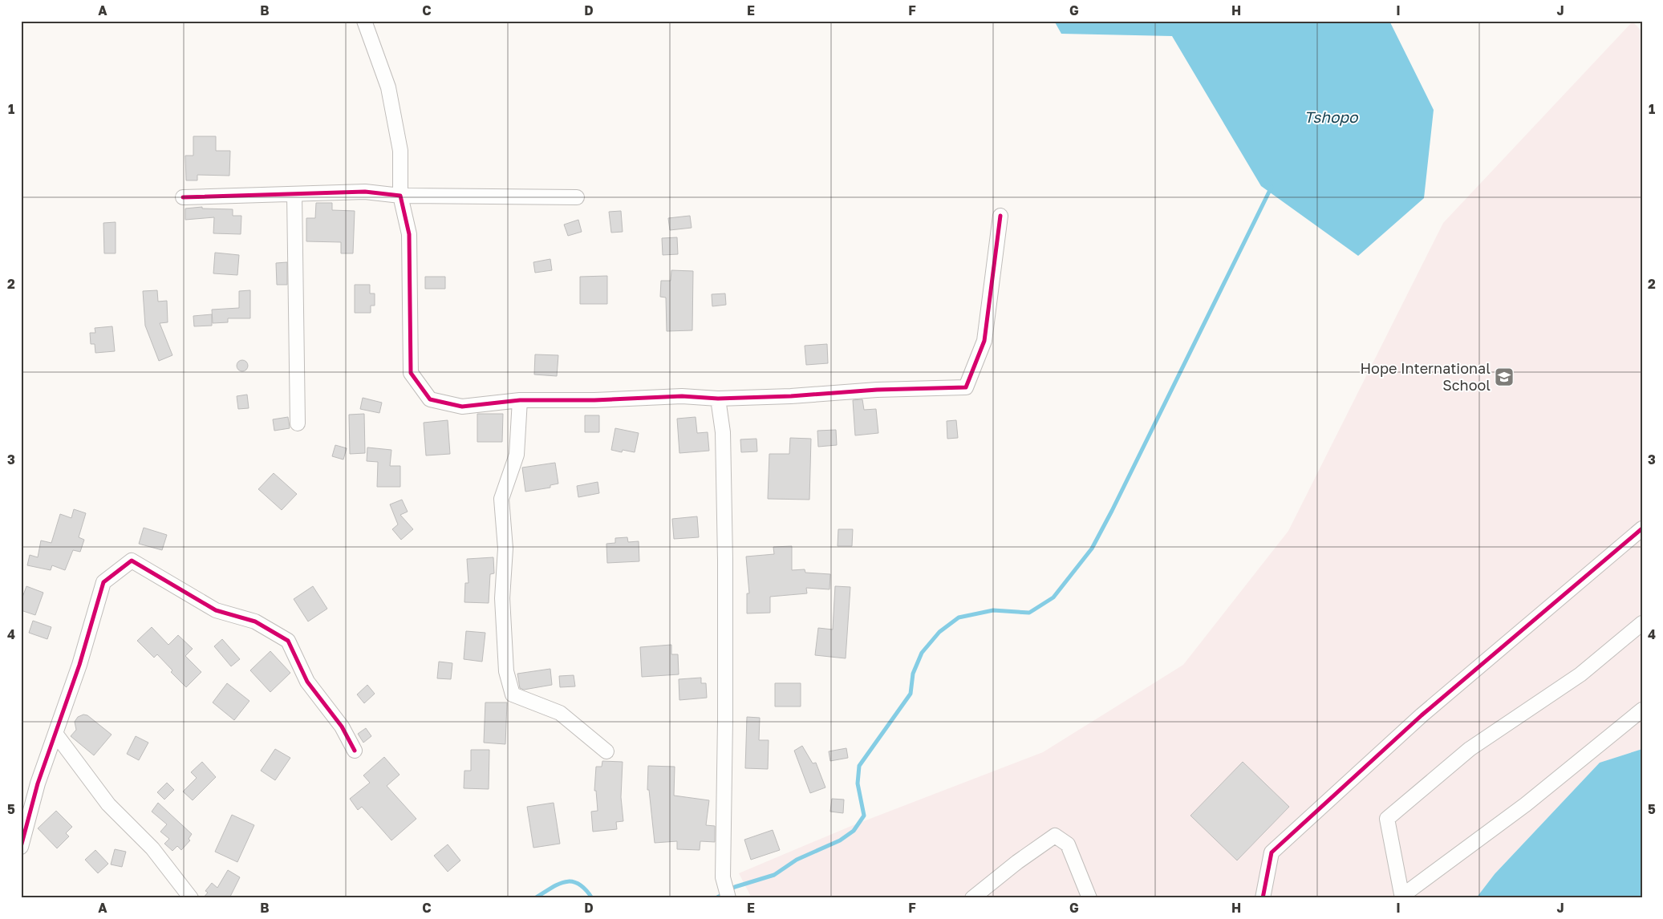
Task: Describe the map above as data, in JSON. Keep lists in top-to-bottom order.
{
  "water": ["Tshopo"],
  "places": {
    "school or university": ["Hope International School"]
  },
  "grid": {
    "columns": [
      "A",
      "B",
      "C",
      "D",
      "E",
      "F",
      "G",
      "H",
      "I",
      "J"
    ],
    "rows": [
      "1",
      "2",
      "3",
      "4",
      "5"
    ]
  }
}
